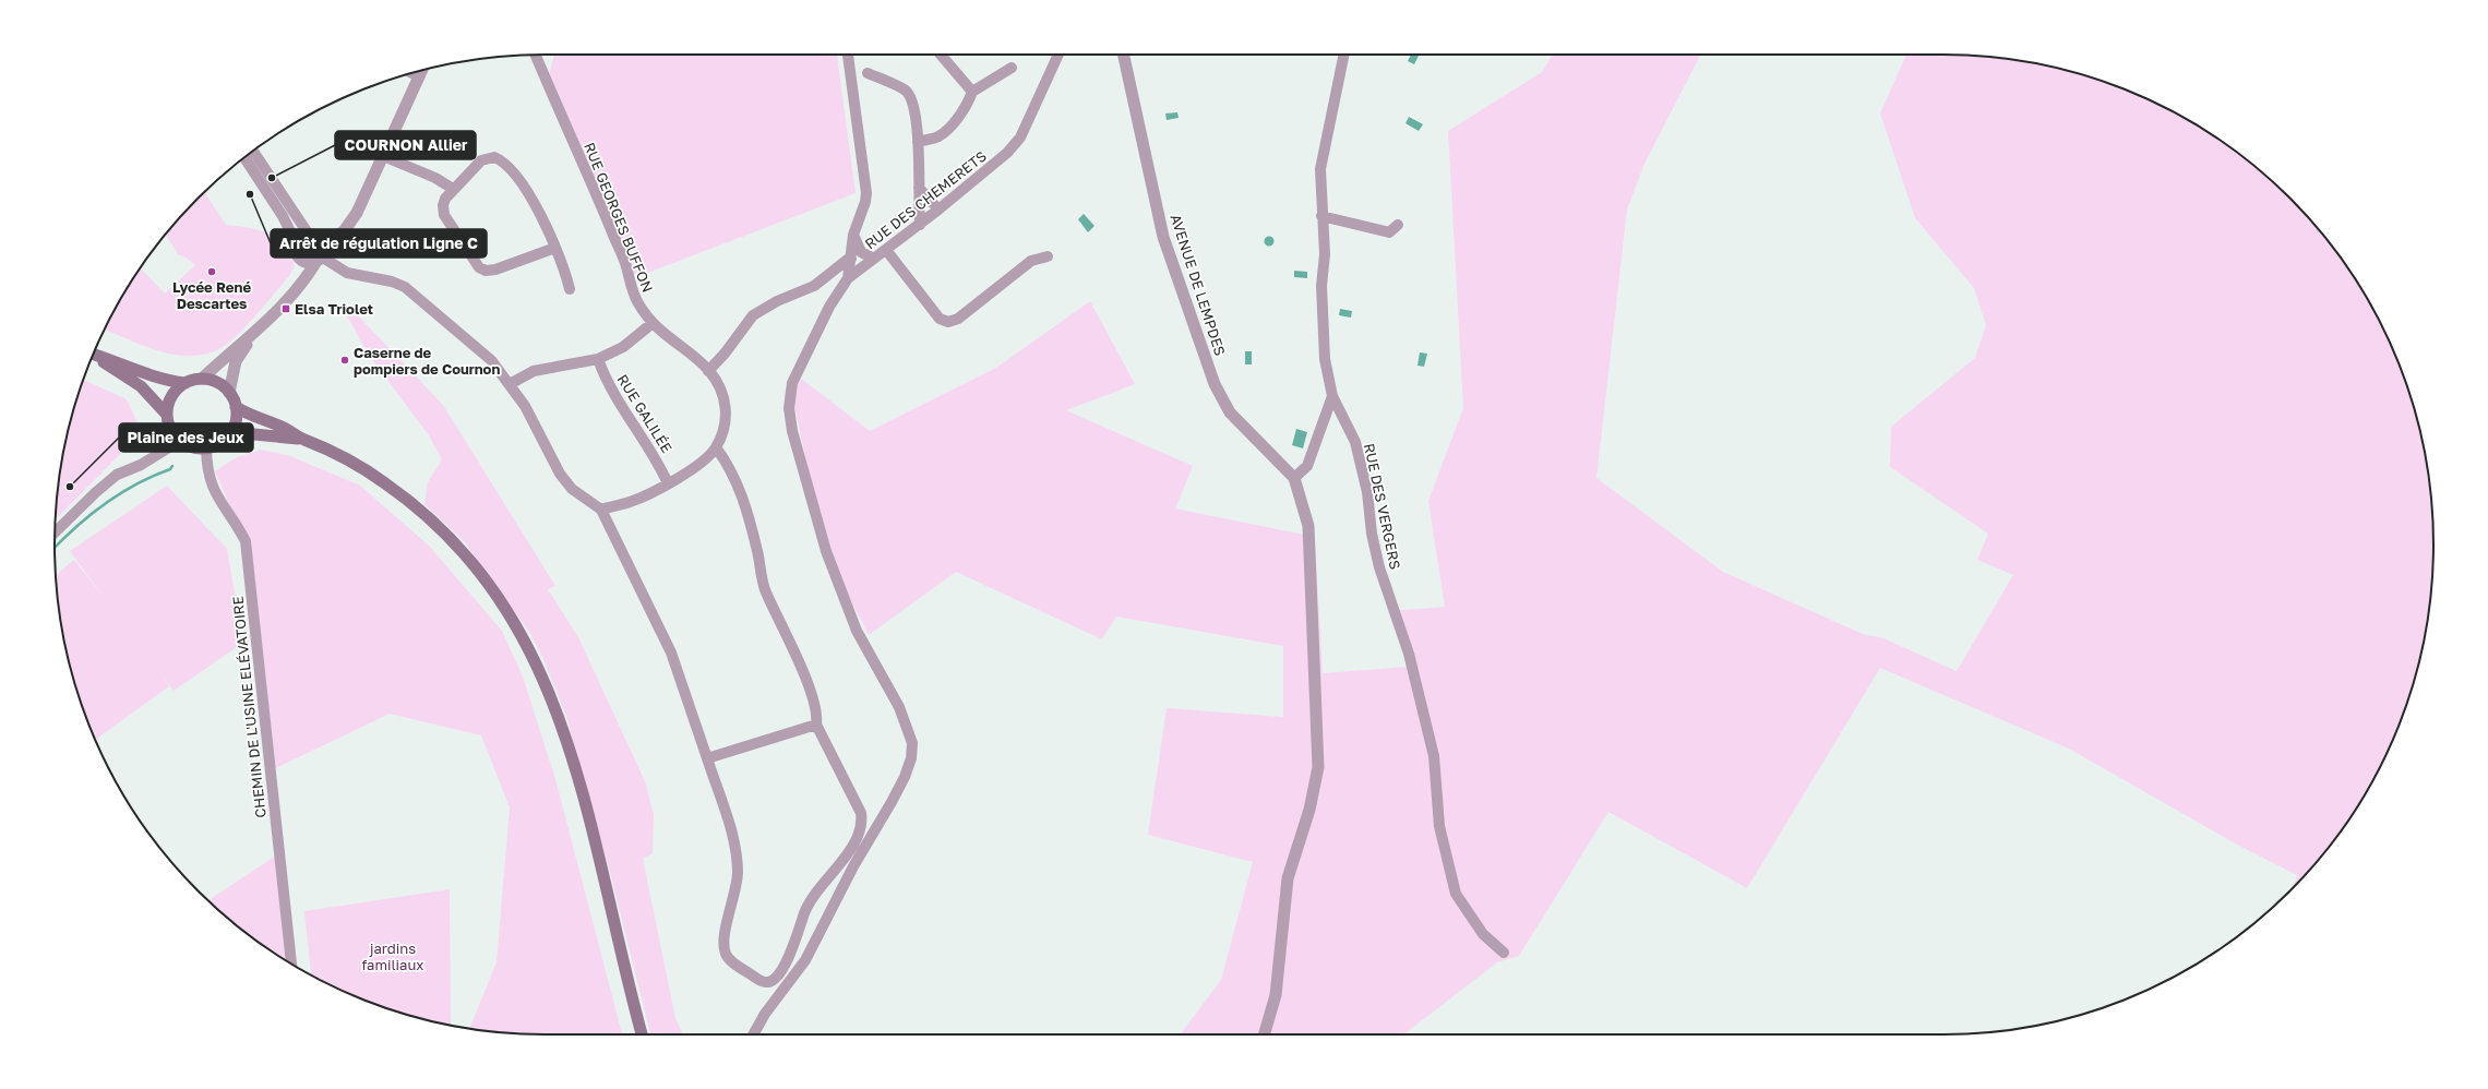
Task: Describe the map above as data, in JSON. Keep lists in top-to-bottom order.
{
  "streets": {
    "street": [
      "RUE DES CHEMERETS",
      "RUE GEORGES BUFFON",
      "AVENUE DE LEMPDES",
      "RUE GALILÉE",
      "RUE DES VERGERS",
      "CHEMIN DE L'USINE ELÉVATOIRE"
    ]
  },
  "crossings": [
    ["RUE GEORGES BUFFON", "RUE GALILÉE"]
  ],
  "parks": ["jardins familiaux"],
  "places": {
    "other": [
      "COURNON Allier",
      "Arrêt de régulation Ligne C",
      "Lycée René Descartes",
      "Caserne de pompiers de Cournon",
      "Plaine des Jeux"
    ],
    "transit": ["Elsa Triolet"]
  }
}
